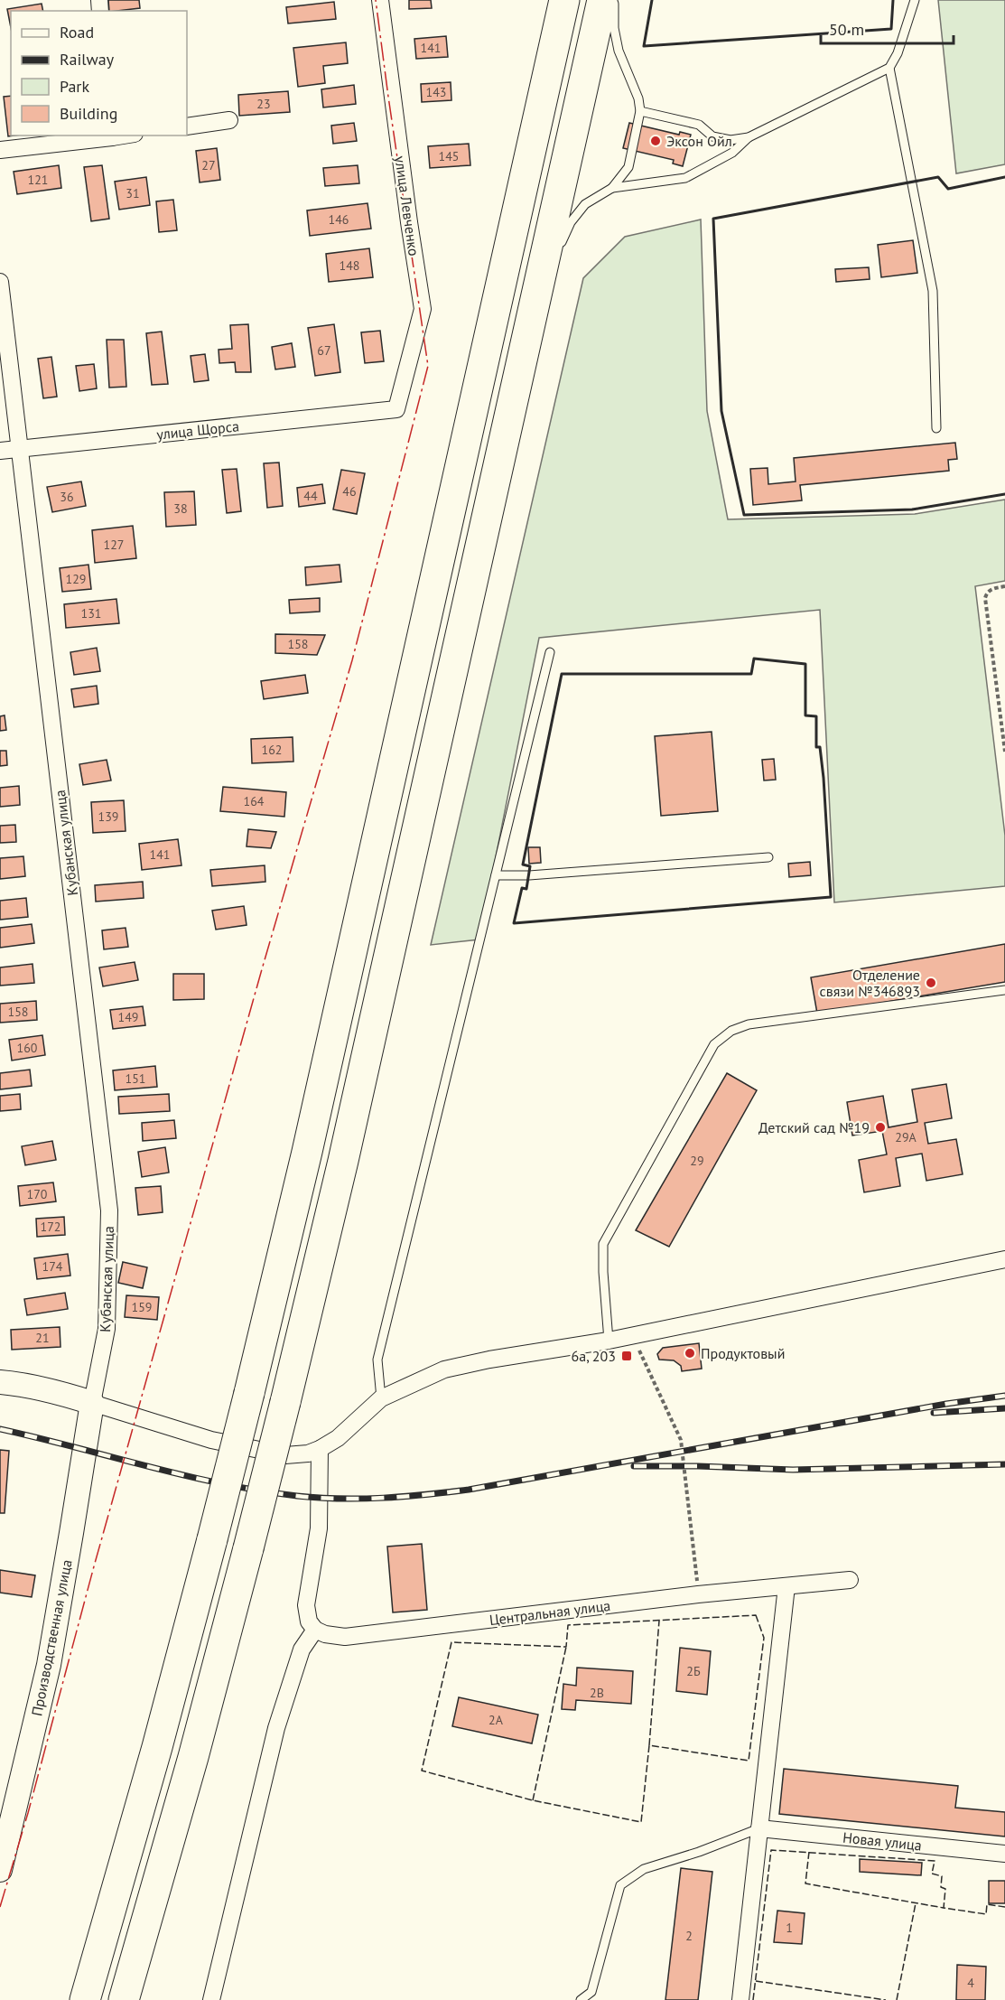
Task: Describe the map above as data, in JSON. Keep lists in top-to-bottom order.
{
  "streets": {
    "street": [
      "улица Левченко",
      "улица Щорса",
      "Кубанская улица",
      "Центральная улица",
      "Производственная улица",
      "Новая улица"
    ]
  },
  "crossings": [
    ["улица Левченко", "улица Щорса"],
    ["улица Щорса", "Кубанская улица"],
    ["Кубанская улица", "Производственная улица"]
  ],
  "places": {
    "other": [
      "Эксон Ойл",
      "Отделение связи №346893",
      "Детский сад №19",
      "Продуктовый"
    ],
    "transit": ["6a, 203"]
  },
  "house_numbers": [
    "141",
    "143",
    "23",
    "145",
    "27",
    "121",
    "31",
    "146",
    "148",
    "67",
    "46",
    "44",
    "36",
    "38",
    "127",
    "129",
    "131",
    "158",
    "162",
    "164",
    "139",
    "141",
    "158",
    "149",
    "160",
    "151",
    "29А",
    "29",
    "170",
    "172",
    "174",
    "159",
    "21",
    "2Б",
    "2В",
    "2А",
    "1",
    "2",
    "4"
  ],
  "legend": [
    "Road",
    "Railway",
    "Park",
    "Building"
  ],
  "scale_bar": "50 m"
}
